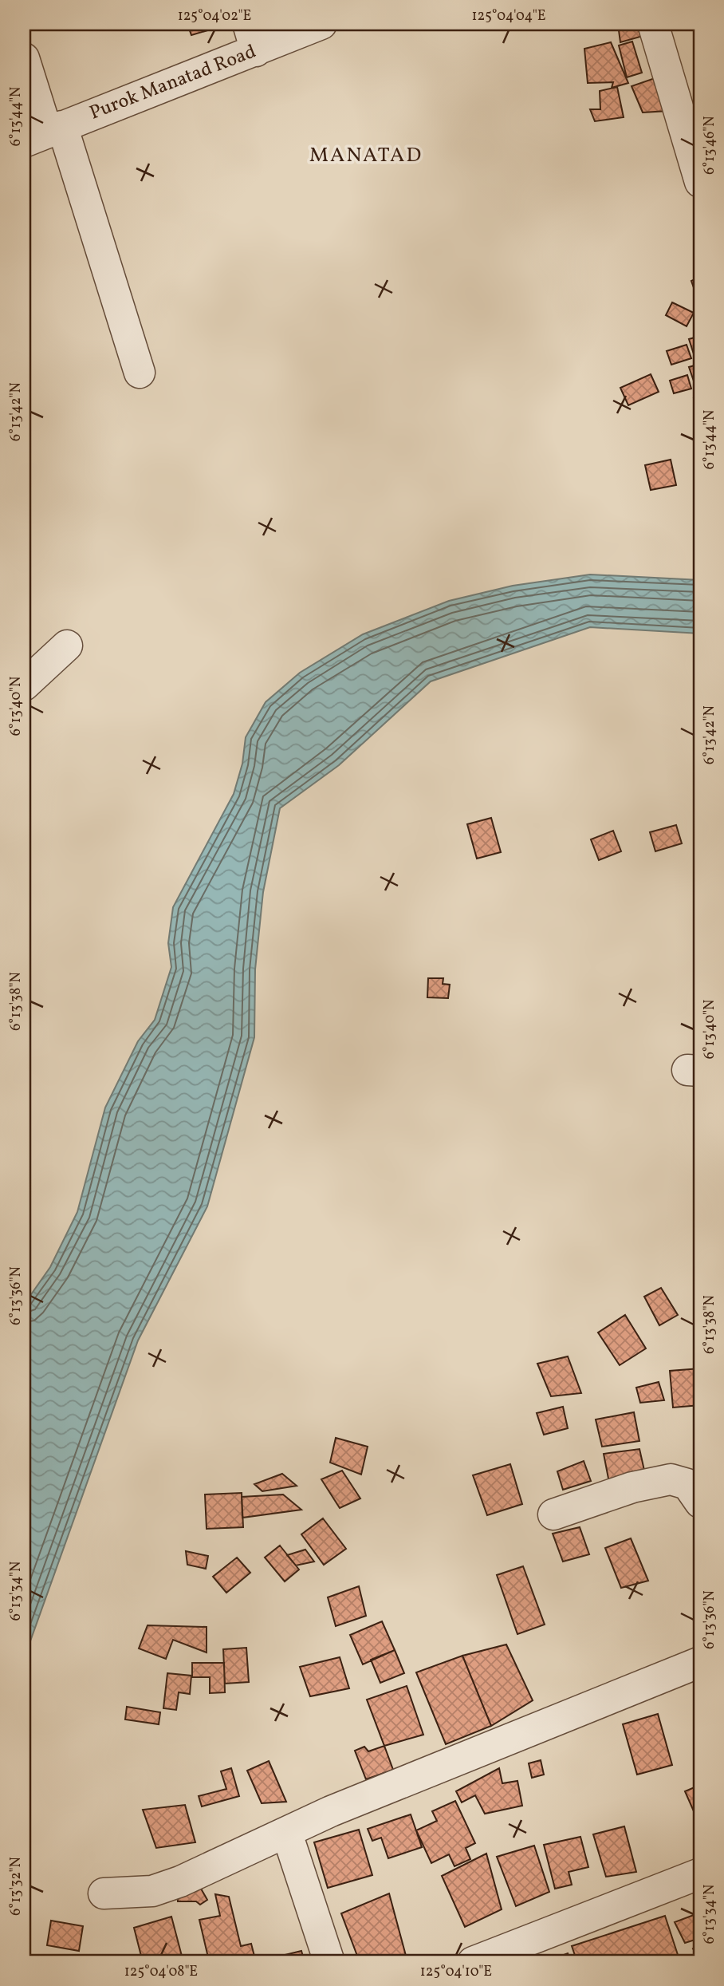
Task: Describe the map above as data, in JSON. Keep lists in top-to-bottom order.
{
  "streets": {
    "street": ["Purok Manatad Road"]
  },
  "districts": ["MANATAD"],
  "coordinates": [
    "125°04'02\"E",
    "125°04'04\"E",
    "6°13'44\"N",
    "6°13'46\"N",
    "6°13'42\"N",
    "6°13'40\"N",
    "6°13'38\"N",
    "6°13'36\"N",
    "6°13'34\"N",
    "6°13'32\"N",
    "125°04'08\"E",
    "125°04'10\"E"
  ]
}
